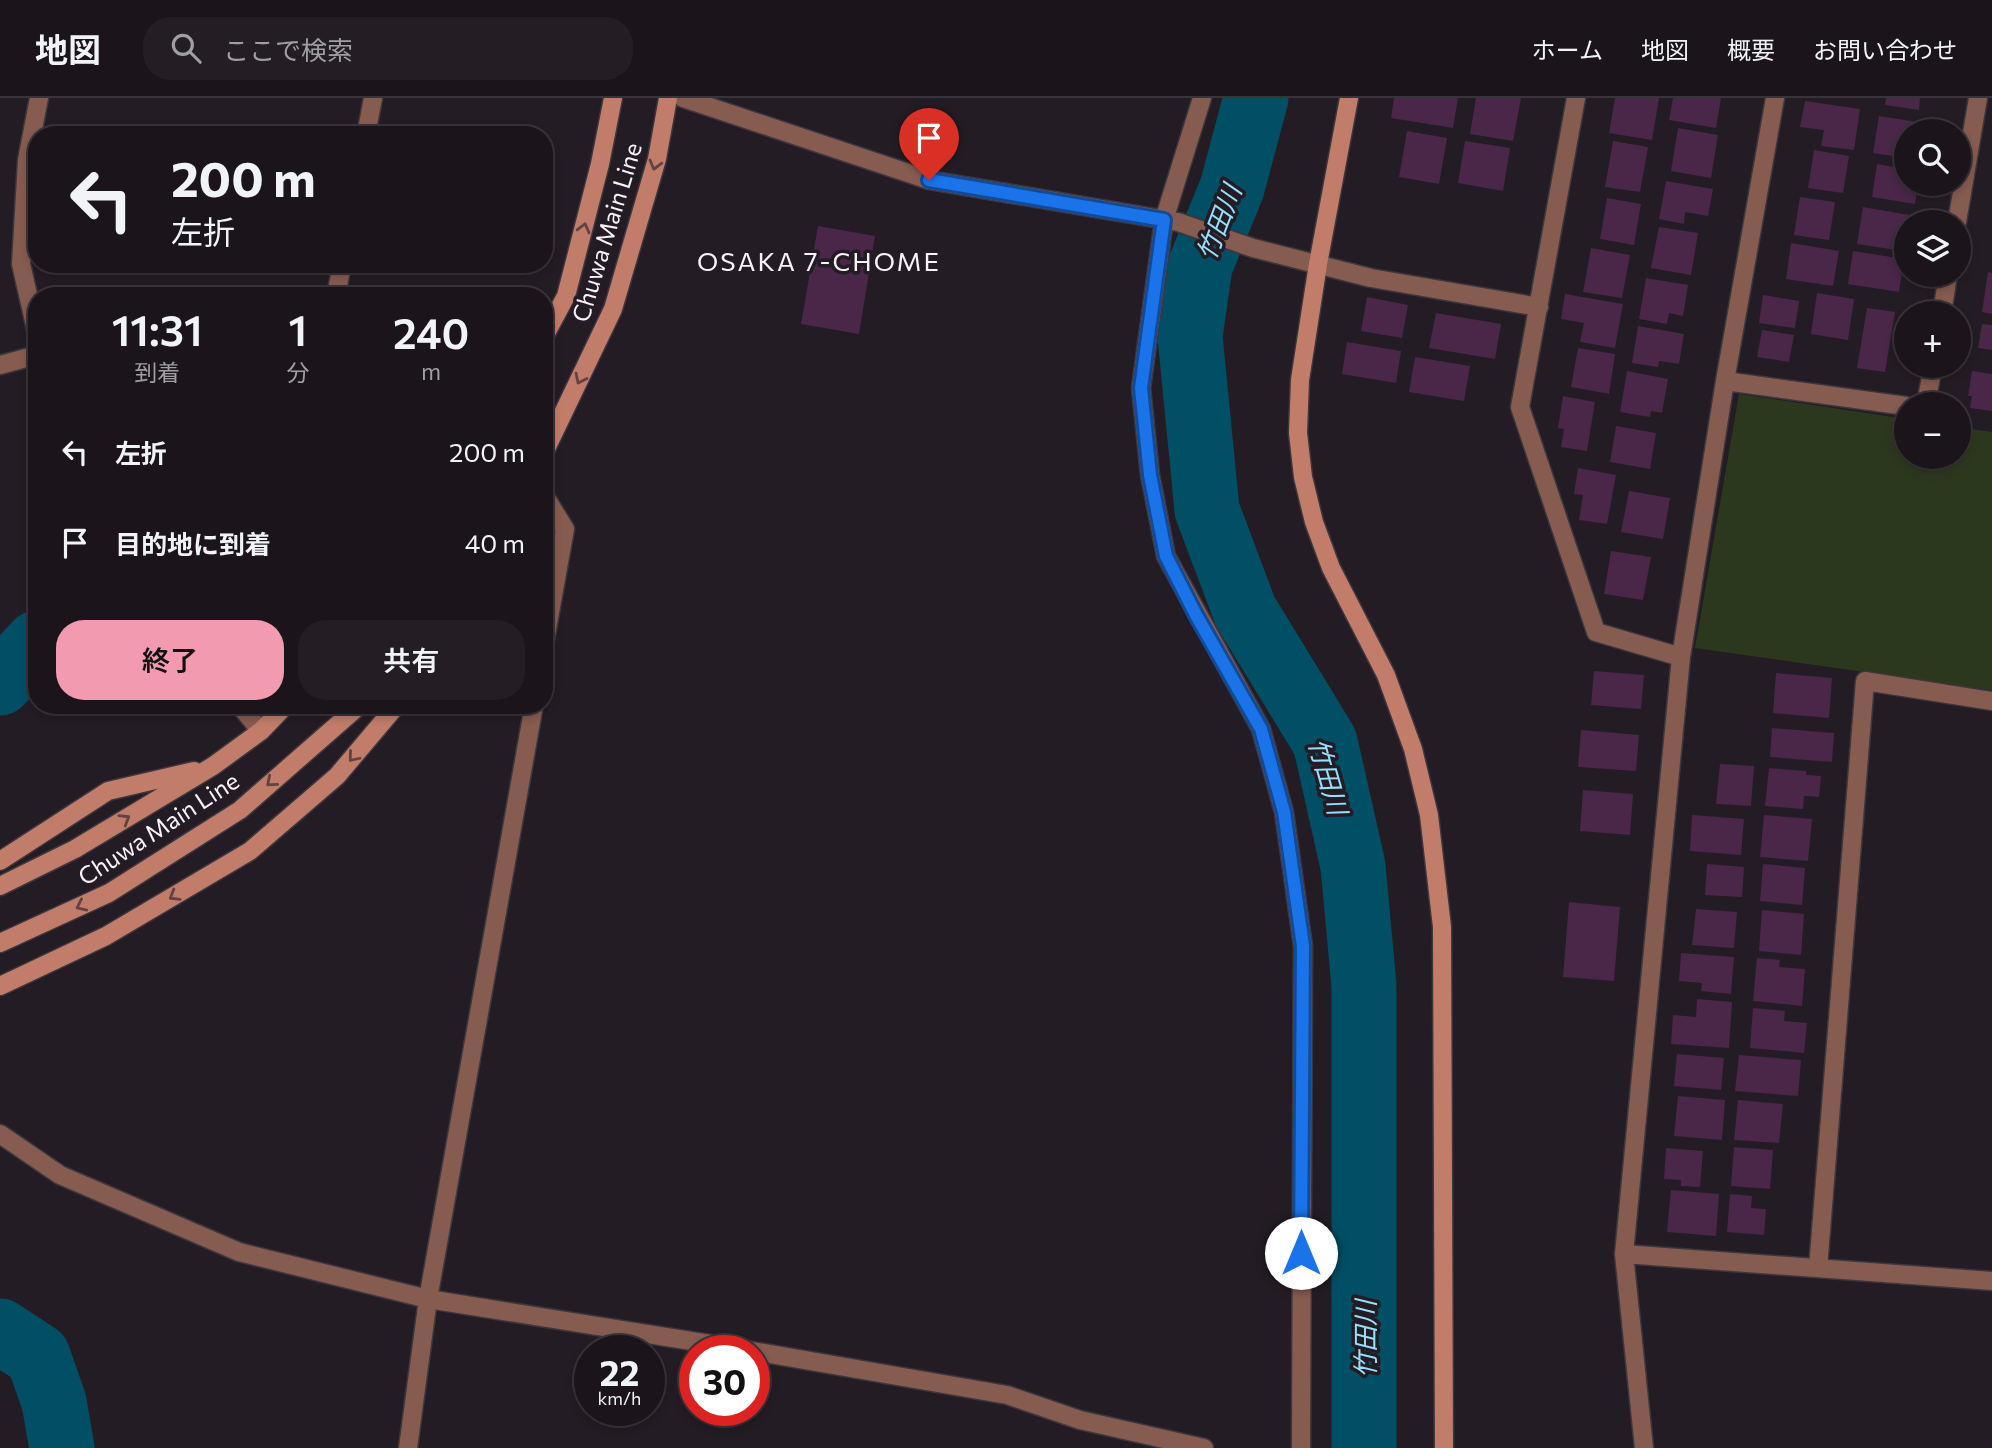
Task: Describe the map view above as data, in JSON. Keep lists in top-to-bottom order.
{
  "streets": {
    "main road": ["Chuwa Main Line"]
  },
  "districts": ["OSAKA 7-CHOME"],
  "water": ["竹田川"],
  "page": {
    "header": "地図",
    "search": "ここで検索",
    "nav": [
      "ホーム",
      "地図",
      "概要",
      "お問い合わせ"
    ],
    "map_buttons": ["+", "−"],
    "turn": ["200 m", "左折"],
    "eta": [
      "11:31",
      "到着",
      "1",
      "分",
      "240",
      "m"
    ],
    "list": [
      {
        "name": "左折",
        "value": "200 m"
      },
      {
        "name": "目的地に到着",
        "value": "40 m"
      }
    ],
    "buttons": ["終了", "共有"],
    "speed": "22 km/h",
    "limit": "30"
  }
}
